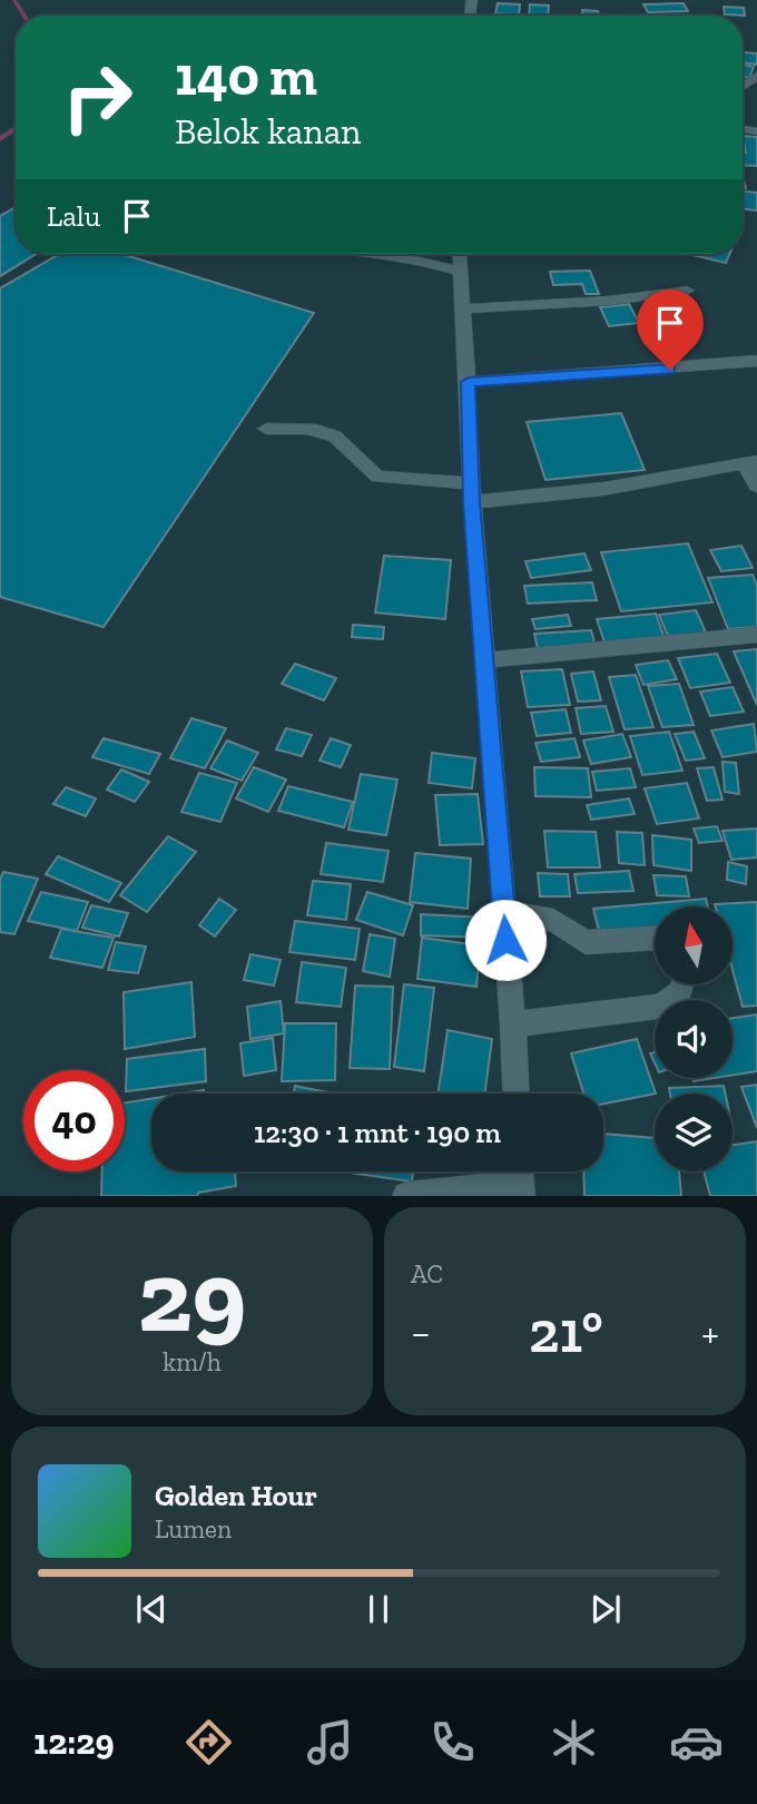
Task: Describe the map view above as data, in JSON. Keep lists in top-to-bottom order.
{
  "north": "top",
  "page": {
    "turn": ["140 m", "Belok kanan"],
    "then": "Lalu",
    "limit": "40",
    "trip": "12:30 · 1 mnt · 190 m",
    "tile": [
      ["29", "km/h"],
      "AC"
    ],
    "heat": ["−", "21°", "+"],
    "song": ["Golden Hour", "Lumen"],
    "tabs": "12:29"
  }
}
